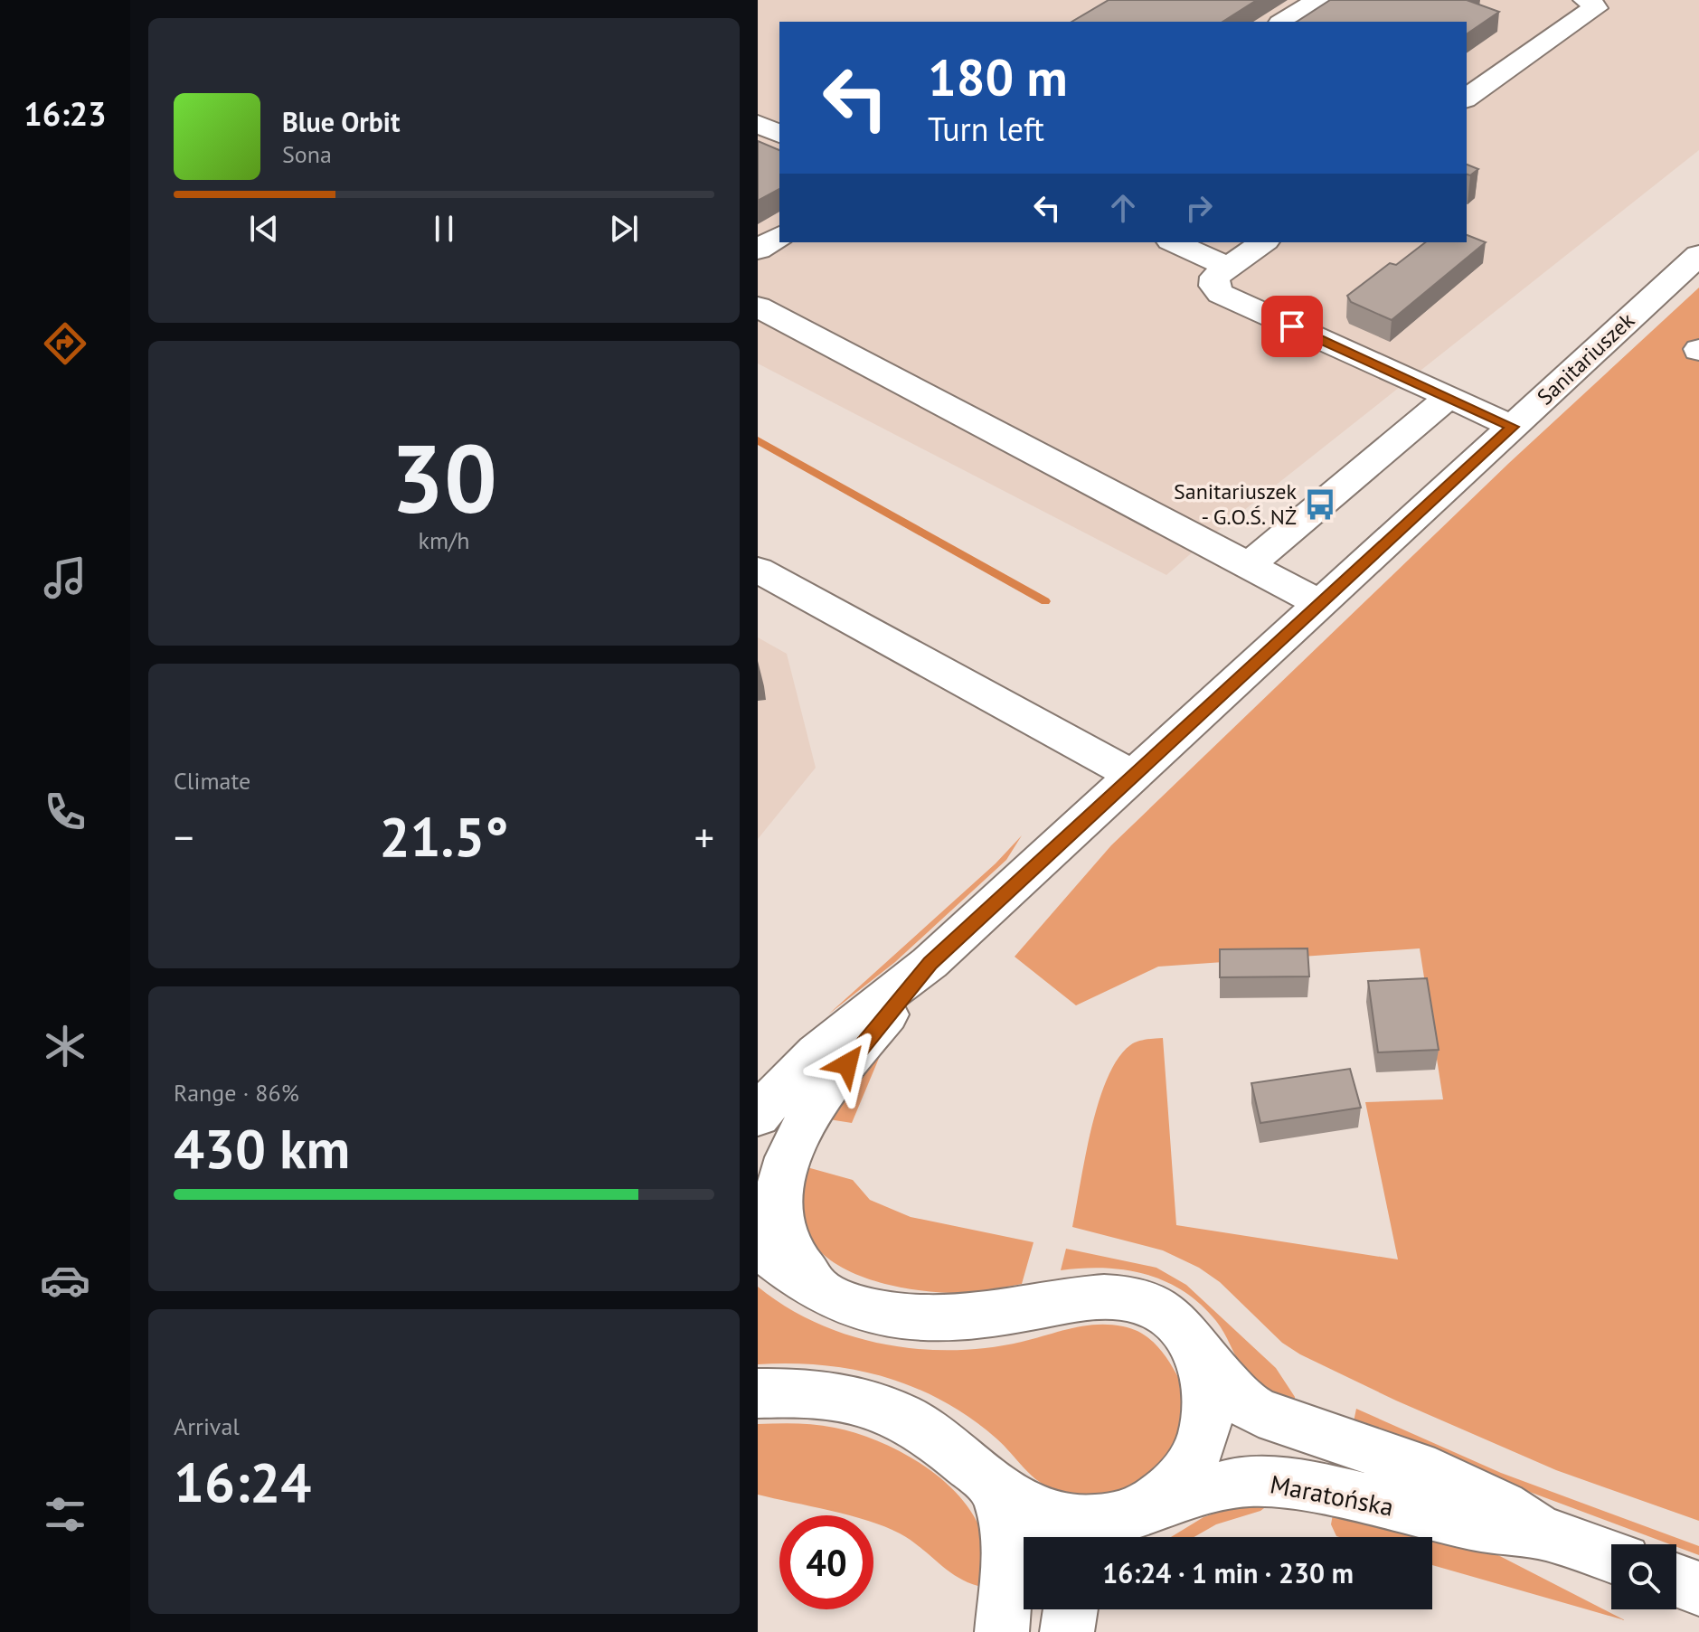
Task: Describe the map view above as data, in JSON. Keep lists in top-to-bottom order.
{
  "streets": {
    "street": ["Sanitariuszek", "Maratońska"]
  },
  "crossings": [
    ["Sanitariuszek", "Maratońska"]
  ],
  "places": {
    "bus stop": ["Sanitariuszek - G.O.Ś. NŻ"]
  },
  "page": {
    "tabs": "16:23",
    "turn": ["180 m", "Turn left"],
    "song": ["Blue Orbit", "Sona"],
    "tile": [
      ["30", "km/h"],
      "Climate",
      ["Range · 86%", "430 km"],
      ["Arrival", "16:24"]
    ],
    "heat": ["−", "21.5°", "+"],
    "limit": "40",
    "trip": "16:24 · 1 min · 230 m"
  }
}
